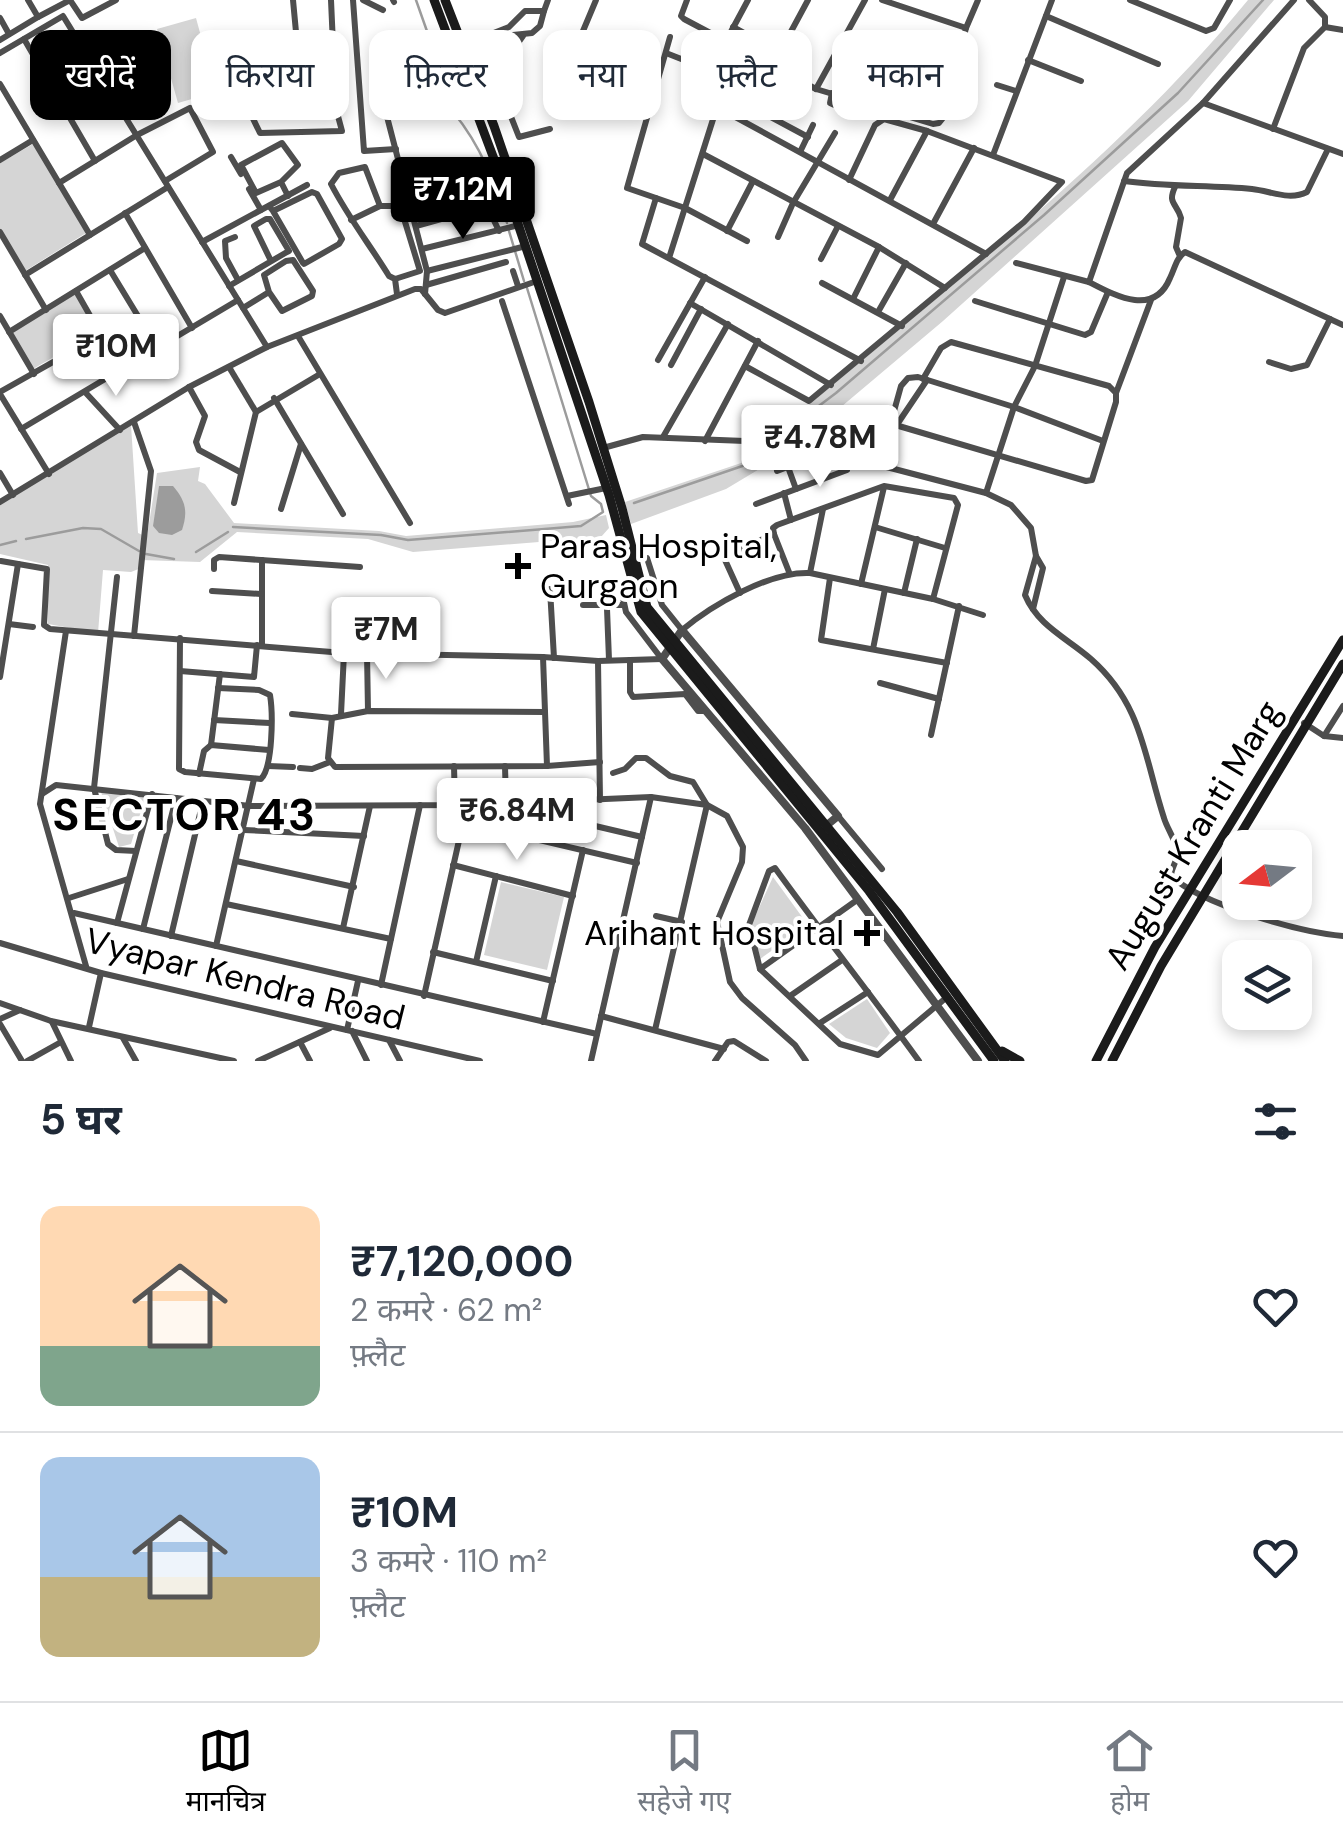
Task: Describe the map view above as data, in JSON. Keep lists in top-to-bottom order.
{
  "streets": {
    "main road": ["August Kranti Marg"],
    "street": ["Vyapar Kendra Road"]
  },
  "districts": ["SECTOR 43"],
  "places": {
    "health": ["Paras Hospital, Gurgaon", "Arihant Hospital"]
  },
  "north": "left",
  "page": {
    "chip": [
      "खरीदें",
      "किराया",
      "फ़िल्टर",
      "नया",
      "फ़्लैट",
      "मकान"
    ],
    "price": [
      "₹7.12M",
      "₹10M",
      "₹4.78M",
      "₹7M",
      "₹6.84M"
    ],
    "heading": "5 घर",
    "list": [
      {
        "name": "₹7,120,000",
        "note": "2 कमरे · 62 m² · फ़्लैट"
      },
      {
        "name": "₹10M",
        "note": "3 कमरे · 110 m² · फ़्लैट"
      }
    ],
    "tabs": ["मानचित्र", "सहेजे गए", "होम"]
  }
}
